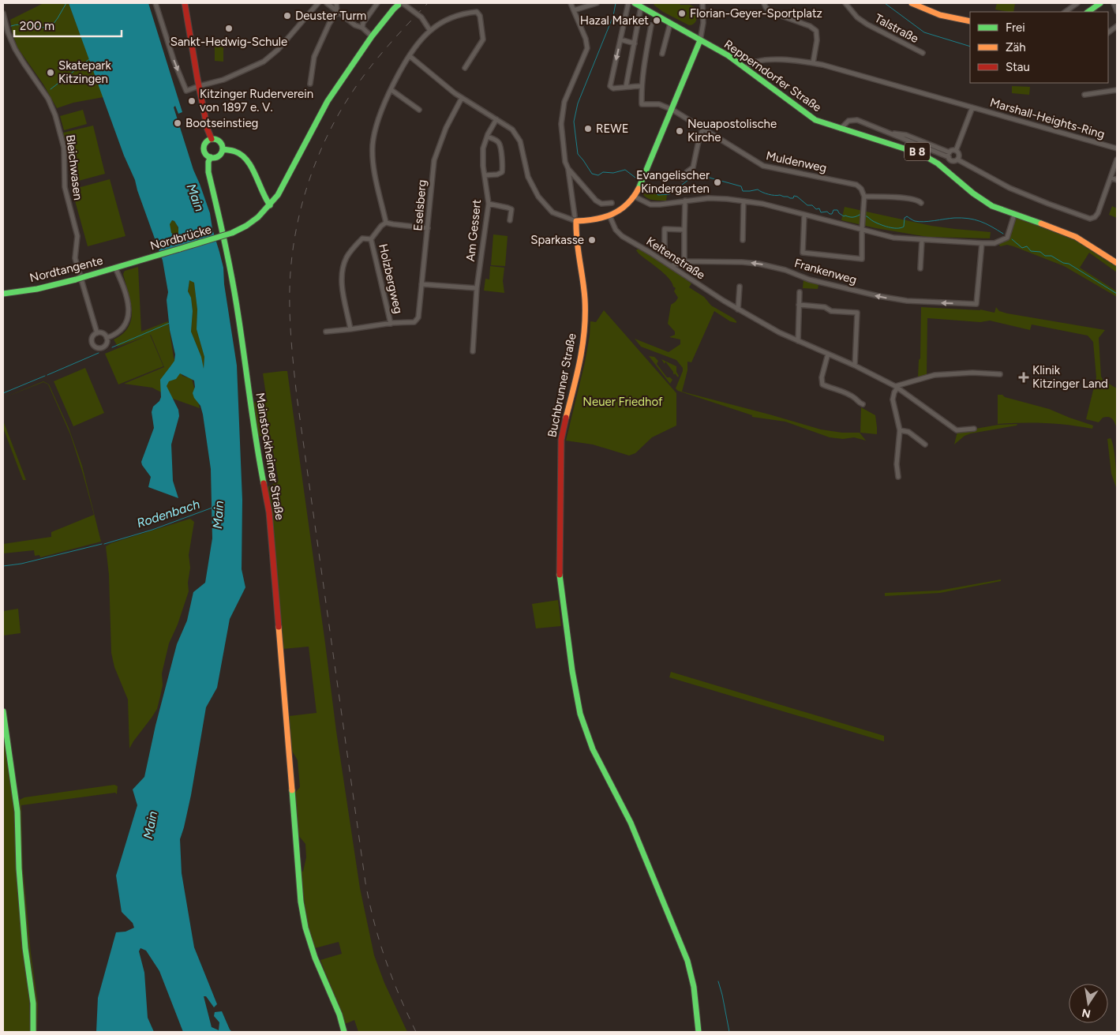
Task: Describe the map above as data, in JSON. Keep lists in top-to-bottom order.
{
  "streets": {
    "main road": [
      "Repperndorfer Straße",
      "B 8",
      "Nordbrücke",
      "Nordtangente",
      "Buchbrunner Straße",
      "Mainstockheimer Straße"
    ],
    "street": [
      "Talstraße",
      "Marshall-Heights-Ring",
      "Muldenweg",
      "Bleichwasen",
      "Eselsberg",
      "Am Gessert",
      "Keltenstraße",
      "Frankenweg",
      "Holzbergweg"
    ]
  },
  "crossings": [
    ["Repperndorfer Straße", "Marshall-Heights-Ring"],
    ["Bleichwasen", "Nordtangente"],
    ["Eselsberg", "Holzbergweg"],
    ["Nordbrücke", "Nordtangente"],
    ["Keltenstraße", "Frankenweg"]
  ],
  "one_way": ["Frankenweg"],
  "water": ["Main", "Rodenbach"],
  "parks": ["Neuer Friedhof"],
  "places": {
    "other": [
      "Florian-Geyer-Sportplatz",
      "Deuster Turm",
      "Hazal Market",
      "Sankt-Hedwig-Schule",
      "Skatepark Kitzingen",
      "Kitzinger Ruderverein von 1897 e. V.",
      "Bootseinstieg",
      "REWE",
      "Neuapostolische Kirche",
      "Evangelischer Kindergarten",
      "Sparkasse"
    ],
    "health": ["Klinik Kitzinger Land"]
  },
  "legend": ["Frei", "Zäh", "Stau"],
  "scale_bar": "200 m",
  "north": "bottom"
}
